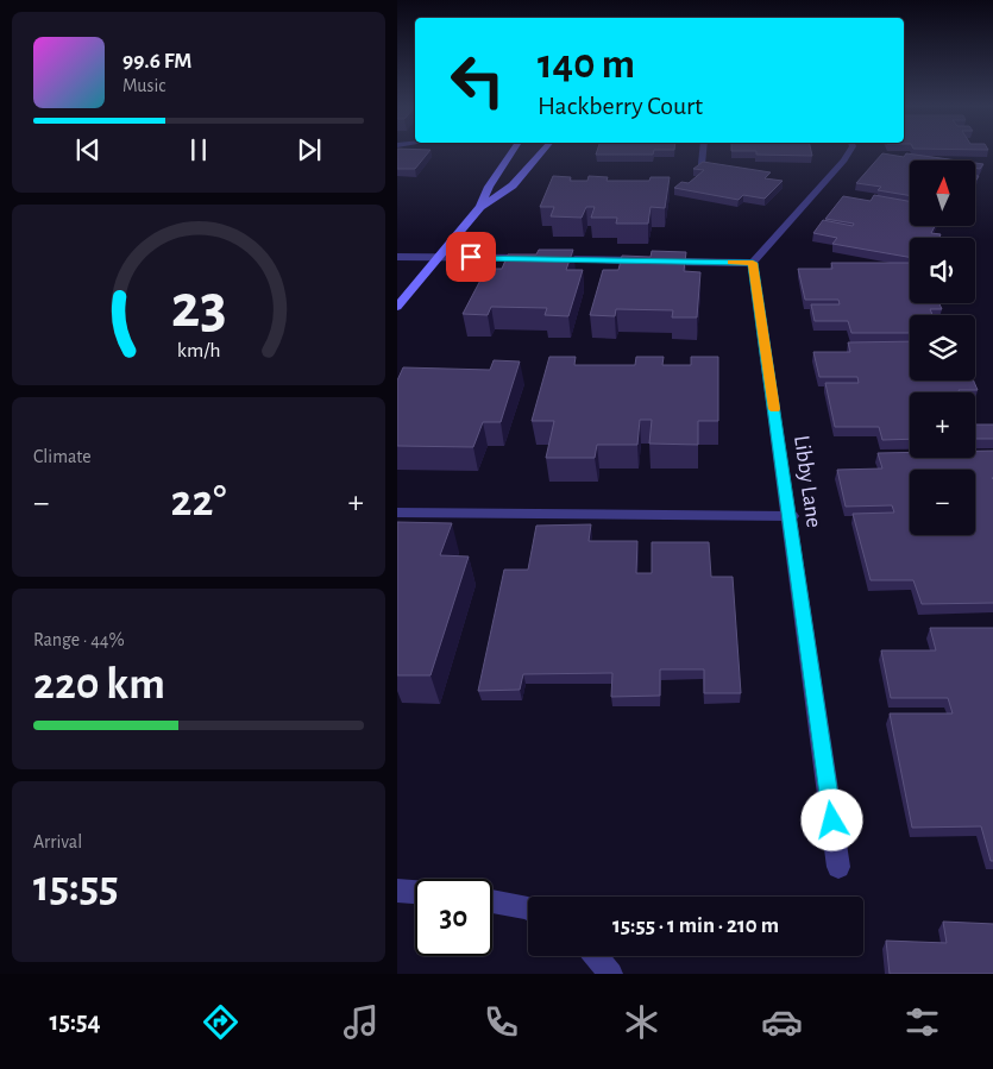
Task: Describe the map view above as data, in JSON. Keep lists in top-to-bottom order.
{
  "streets": {
    "street": ["Libby Lane"]
  },
  "north": "top",
  "page": {
    "turn": ["140 m", "Hackberry Court"],
    "song": ["99.6 FM", "Music"],
    "map_buttons": ["+", "−"],
    "tile": [
      "Climate",
      ["Range · 44%", "220 km"],
      ["Arrival", "15:55"]
    ],
    "heat": ["−", "22°", "+"],
    "limit": "30",
    "trip": "15:55 · 1 min · 210 m",
    "tabs": "15:54",
    "gauge": ["23", "km/h"]
  }
}
